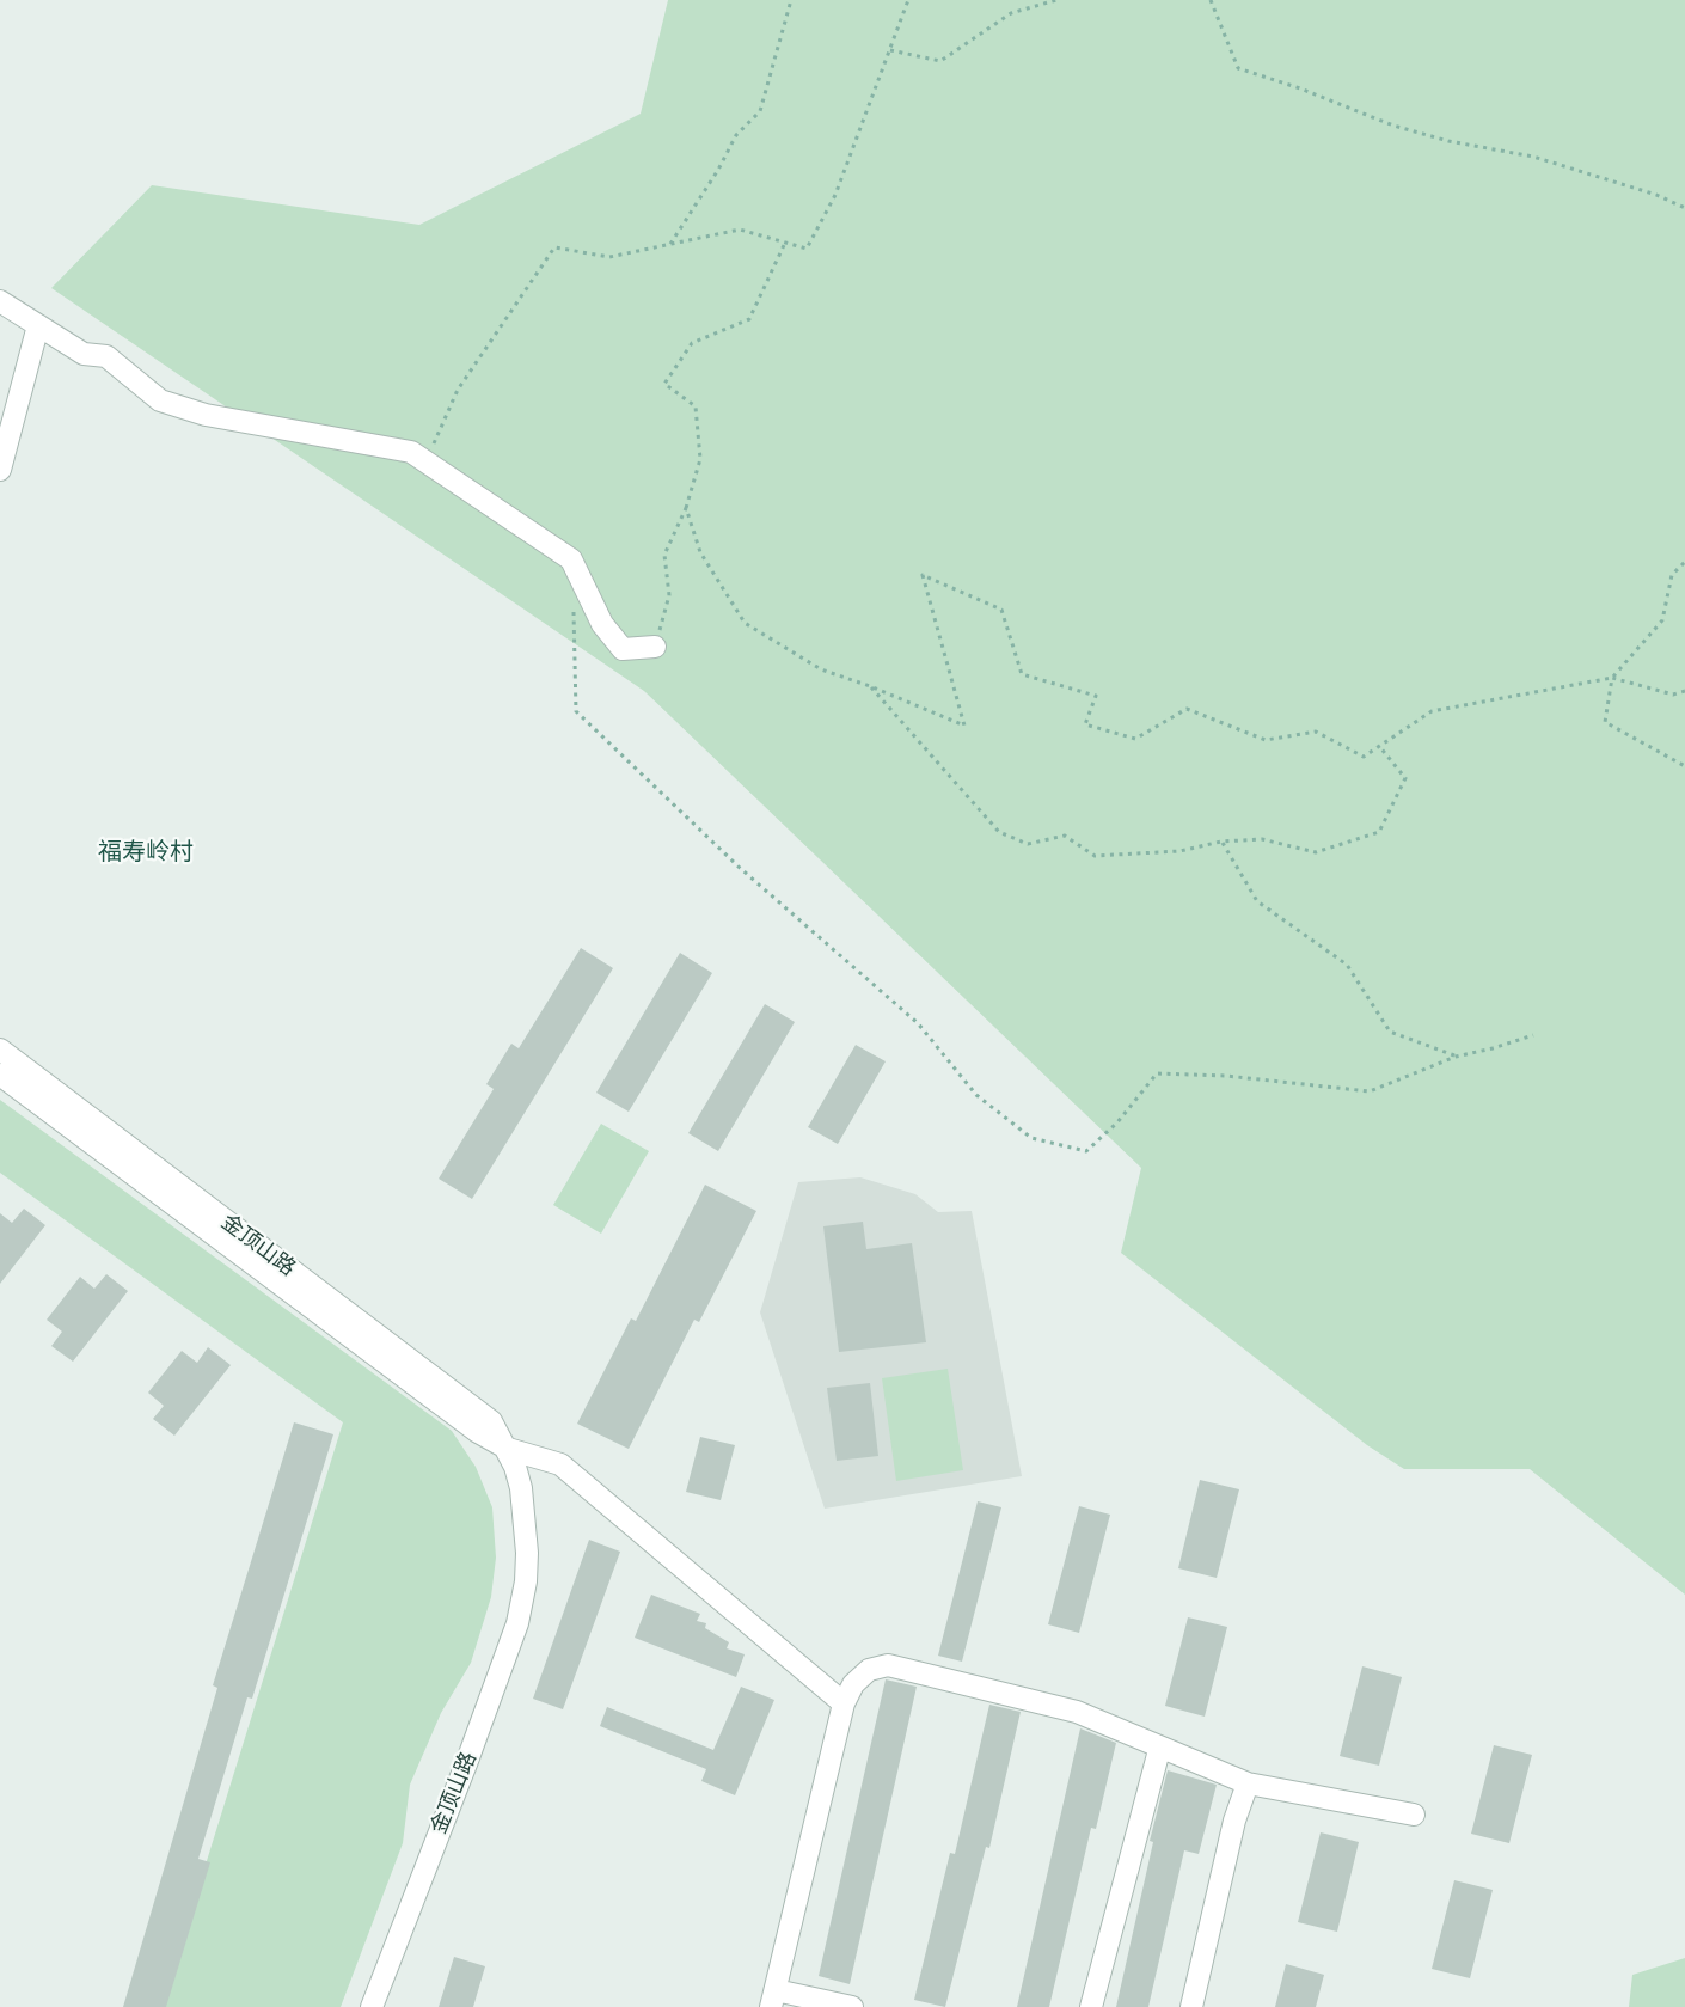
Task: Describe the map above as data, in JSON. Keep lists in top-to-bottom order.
{
  "streets": {
    "street": ["金顶山路"]
  },
  "districts": ["福寿岭村"]
}
